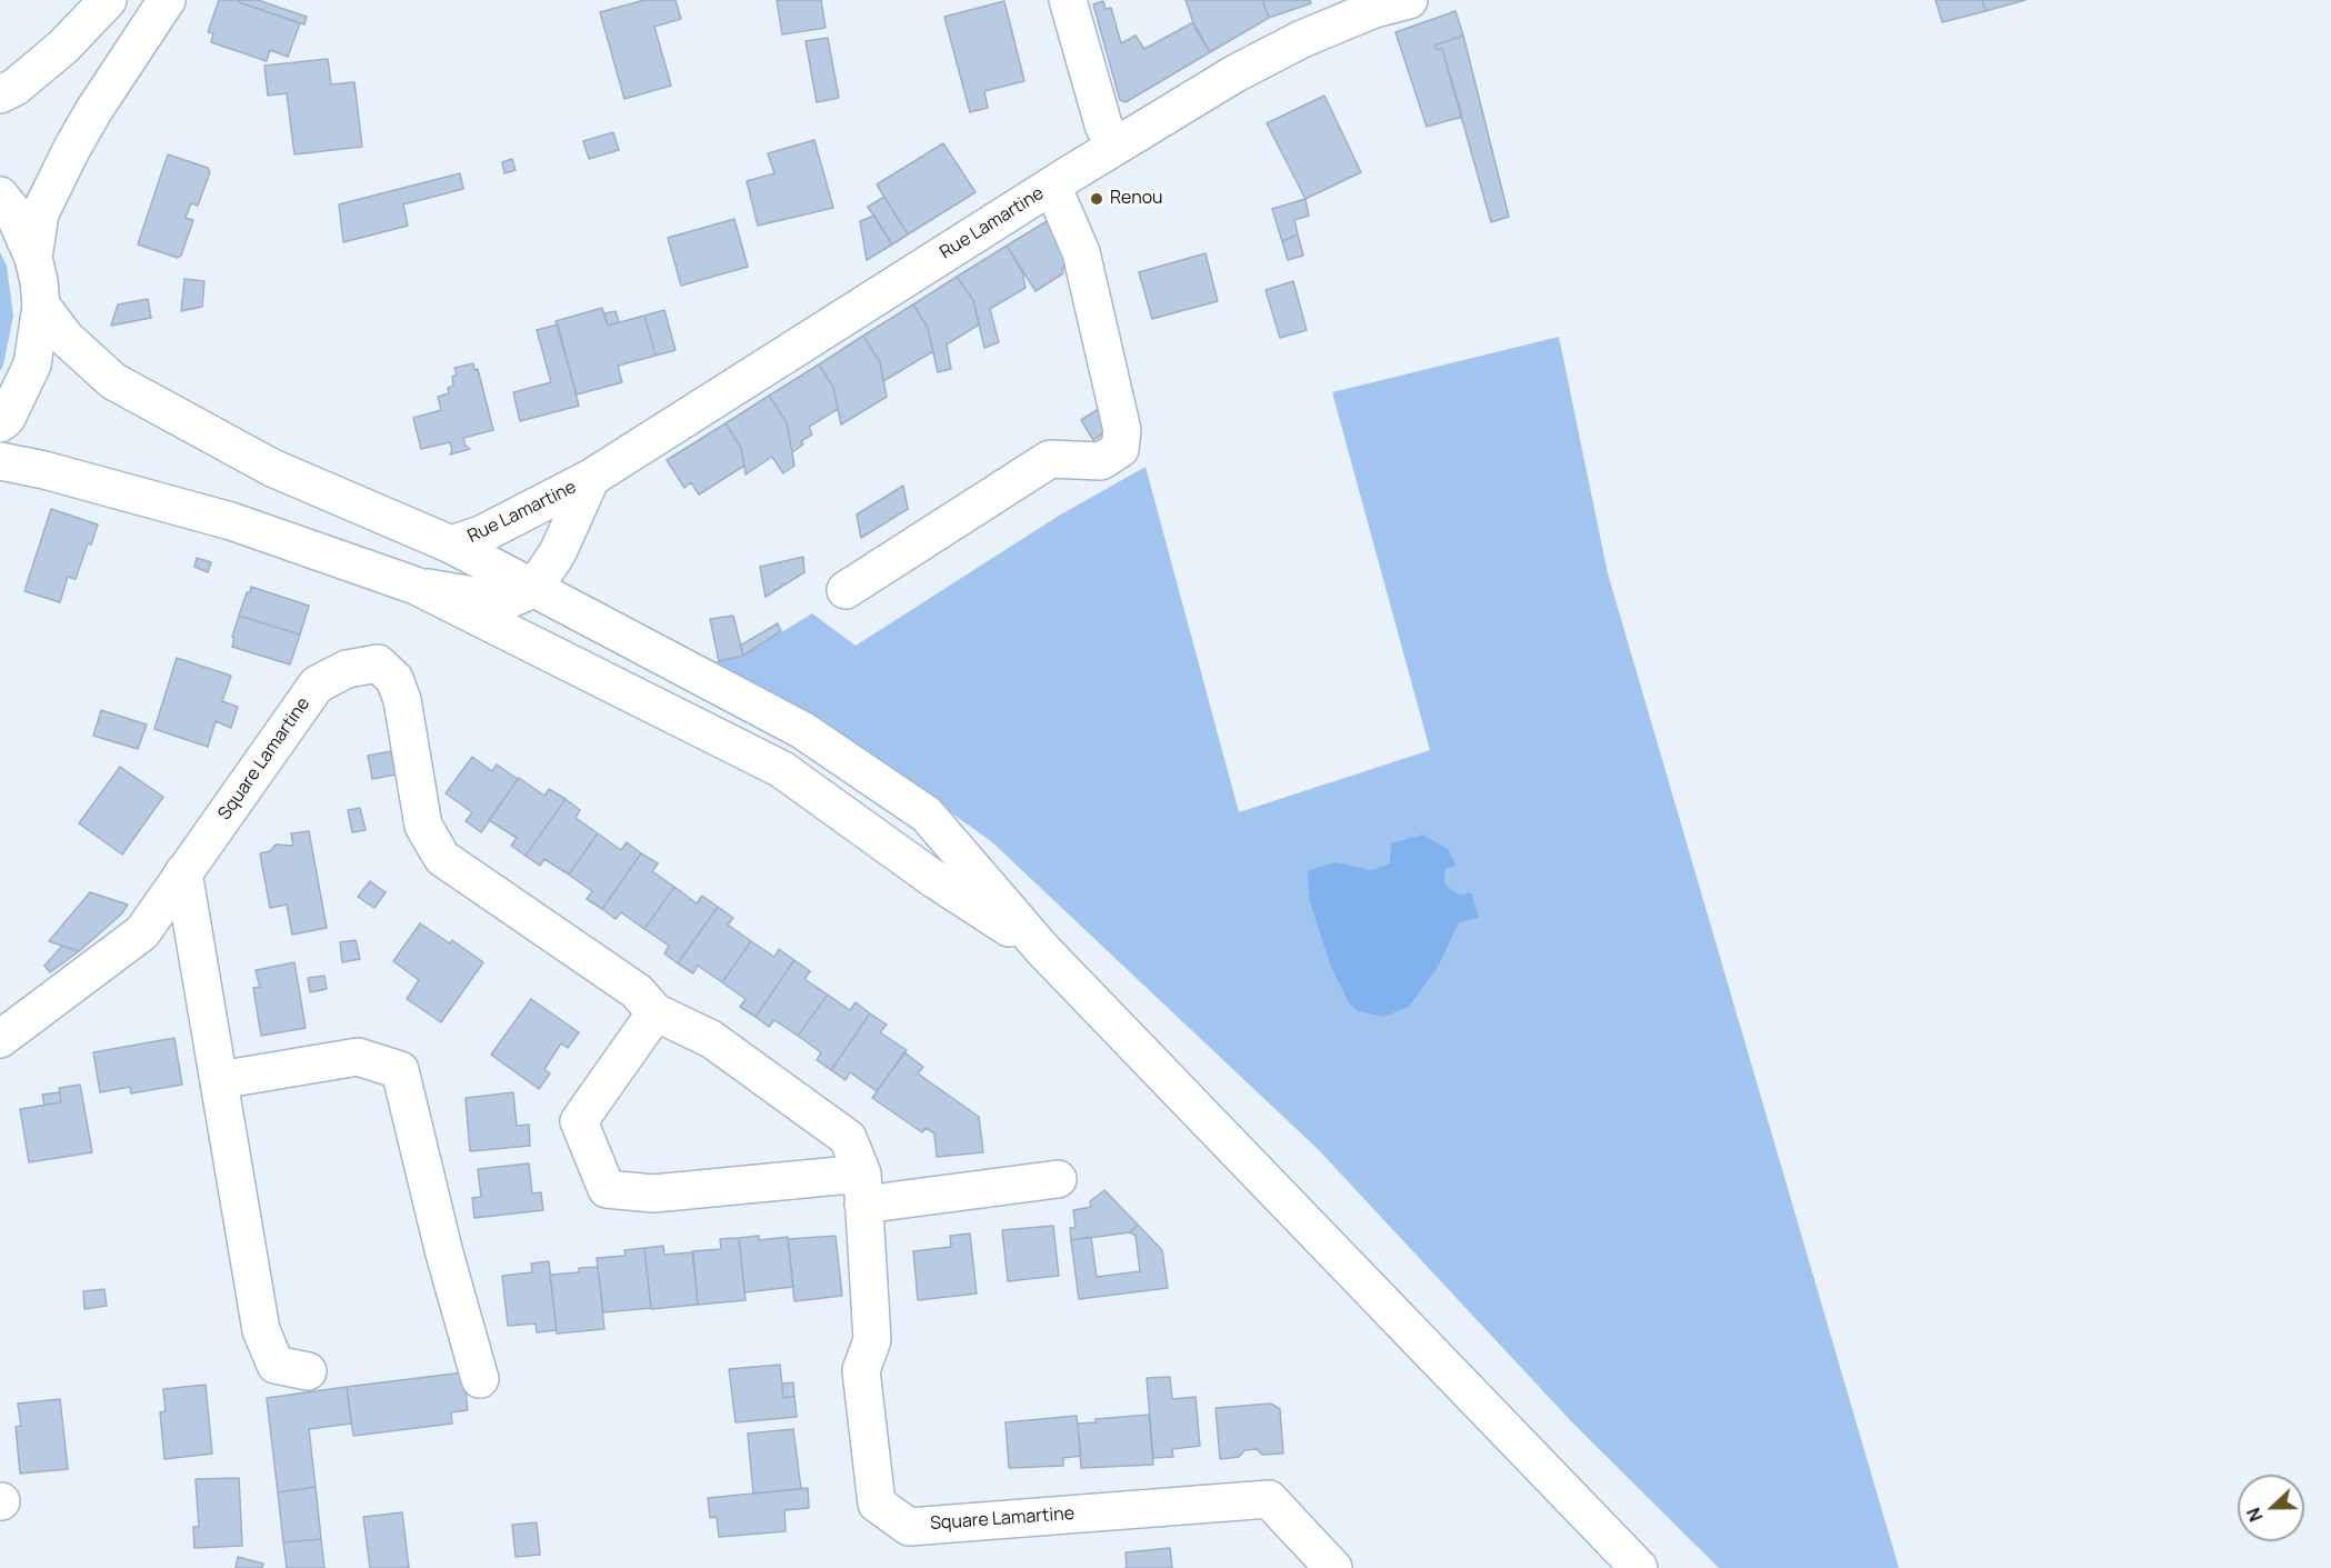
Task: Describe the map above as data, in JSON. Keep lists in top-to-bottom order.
{
  "streets": {
    "main road": ["Rue Lamartine", "Square Lamartine"]
  },
  "places": ["Renou"],
  "north": "left"
}
